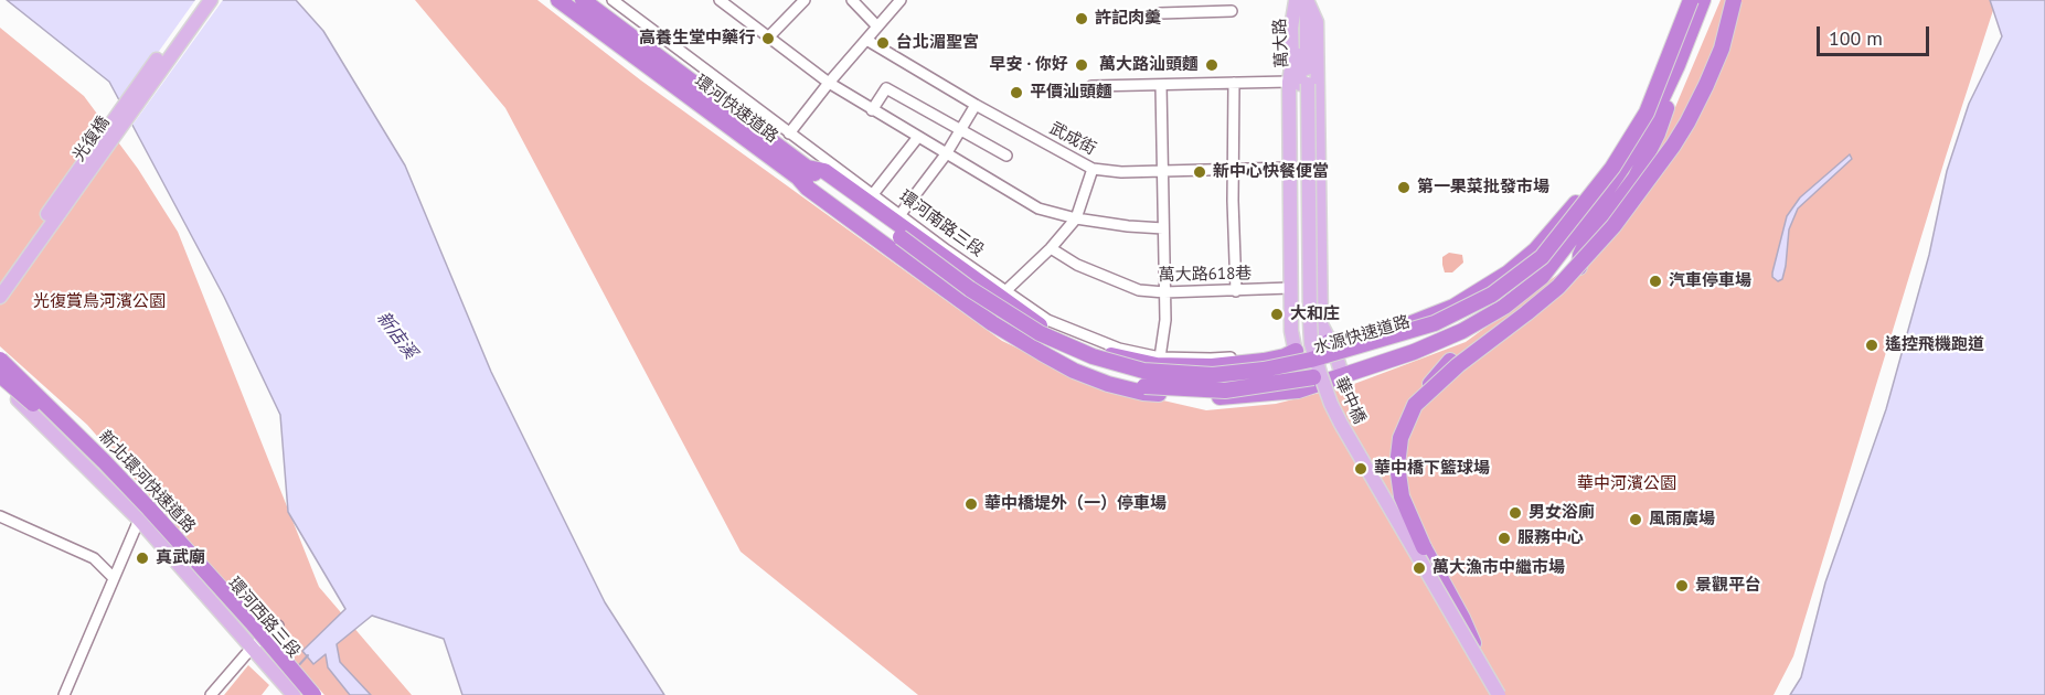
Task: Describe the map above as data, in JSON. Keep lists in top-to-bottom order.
{
  "streets": {
    "highway": ["環河快速道路", "水源快速道路", "新北環河快速道路"],
    "main road": [
      "萬大路",
      "光復橋",
      "華中橋",
      "環河西路三段"
    ],
    "street": ["武成街", "環河南路三段", "萬大路618巷"]
  },
  "crossings": [
    ["萬大路", "華中橋"],
    ["環河快速道路", "水源快速道路"],
    ["新北環河快速道路", "環河西路三段"]
  ],
  "water": ["新店溪"],
  "parks": ["光復賞鳥河濱公園", "華中河濱公園"],
  "places": [
    "許記肉羹",
    "高養生堂中藥行",
    "台北湄聖宮",
    "早安 · 你好",
    "萬大路汕頭麵",
    "平價汕頭麵",
    "新中心快餐便當",
    "第一果菜批發市場",
    "汽車停車場",
    "大和庄",
    "遙控飛機跑道",
    "華中橋下籃球場",
    "華中橋堤外（一）停車場",
    "男女浴廁",
    "風雨廣場",
    "服務中心",
    "真武廟",
    "萬大漁市中繼市場",
    "景觀平台"
  ],
  "scale_bar": "100 m"
}
